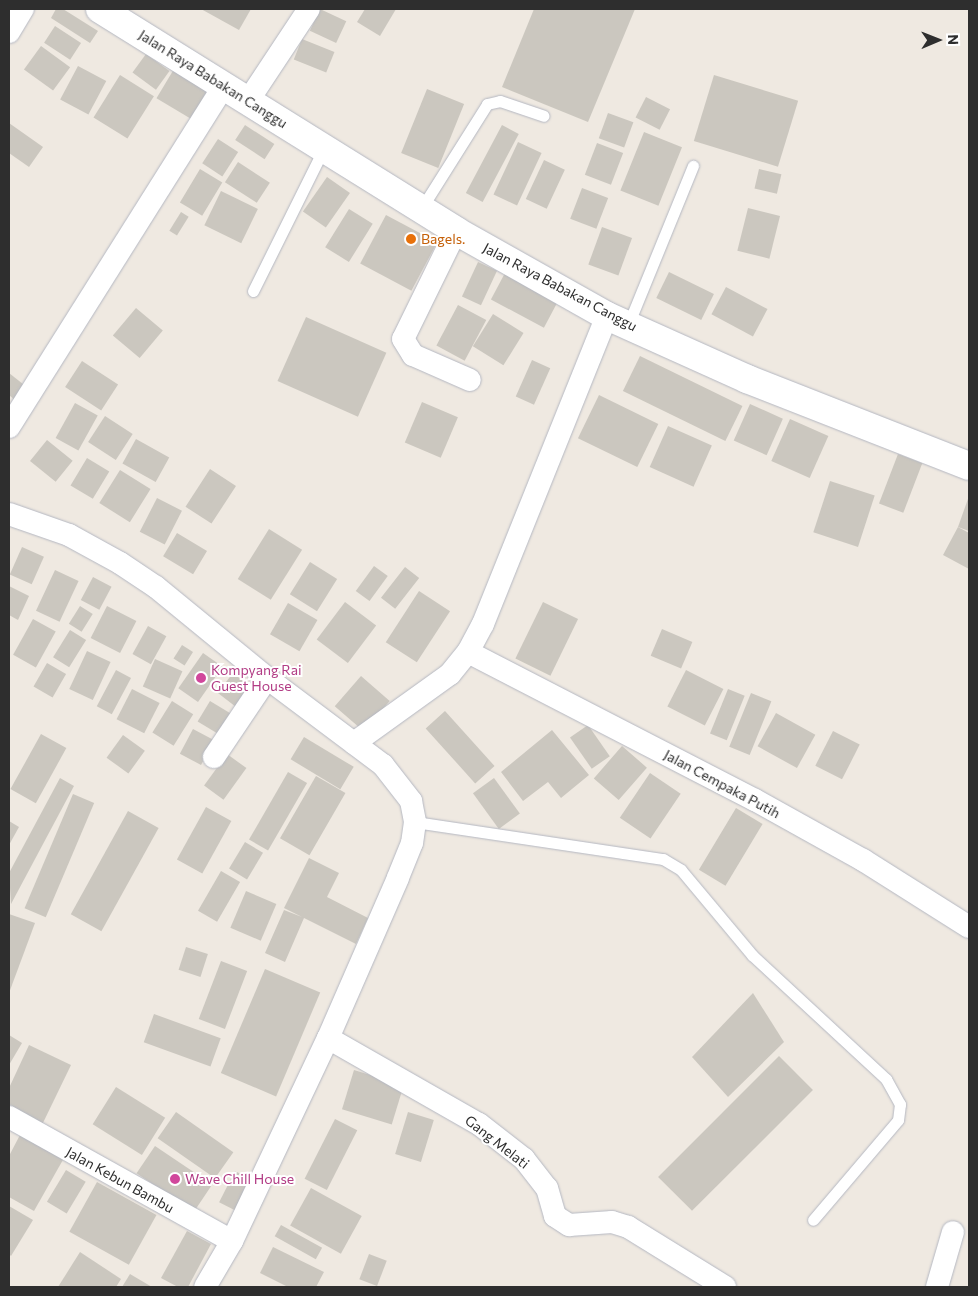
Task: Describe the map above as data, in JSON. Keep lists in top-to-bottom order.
{
  "streets": {
    "street": [
      "Jalan Raya Babakan Canggu",
      "Jalan Cempaka Putih",
      "Gang Melati",
      "Jalan Kebun Bambu"
    ]
  },
  "places": ["Bagels.", "Kompyang Rai Guest House", "Wave Chill House"],
  "north": "right"
}
